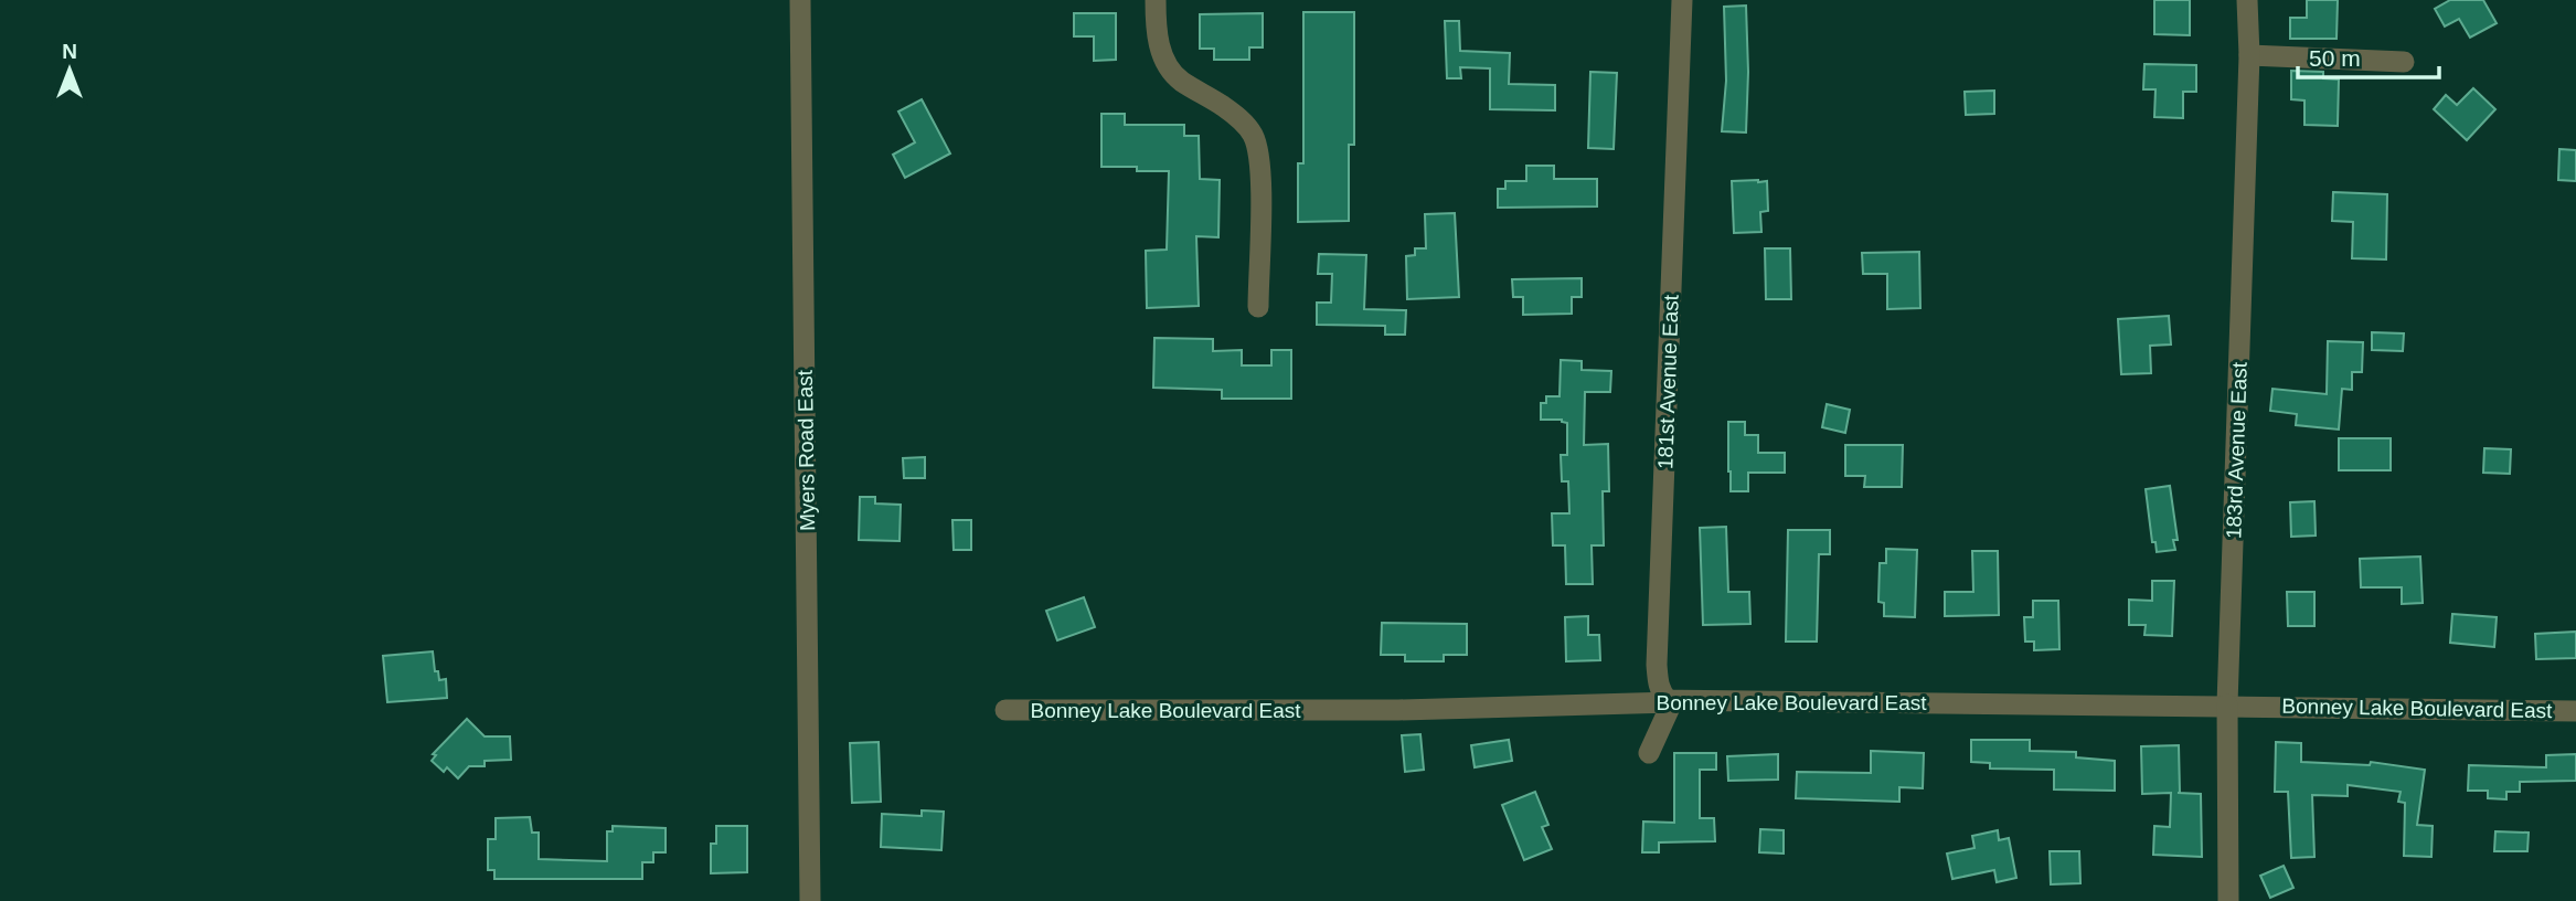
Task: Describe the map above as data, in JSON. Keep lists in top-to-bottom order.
{
  "streets": {
    "street": [
      "181st Avenue East",
      "Myers Road East",
      "183rd Avenue East",
      "Bonney Lake Boulevard East"
    ]
  },
  "crossings": [
    ["181st Avenue East", "Bonney Lake Boulevard East"],
    ["183rd Avenue East", "Bonney Lake Boulevard East"]
  ],
  "scale_bar": "50 m",
  "north": "top"
}
